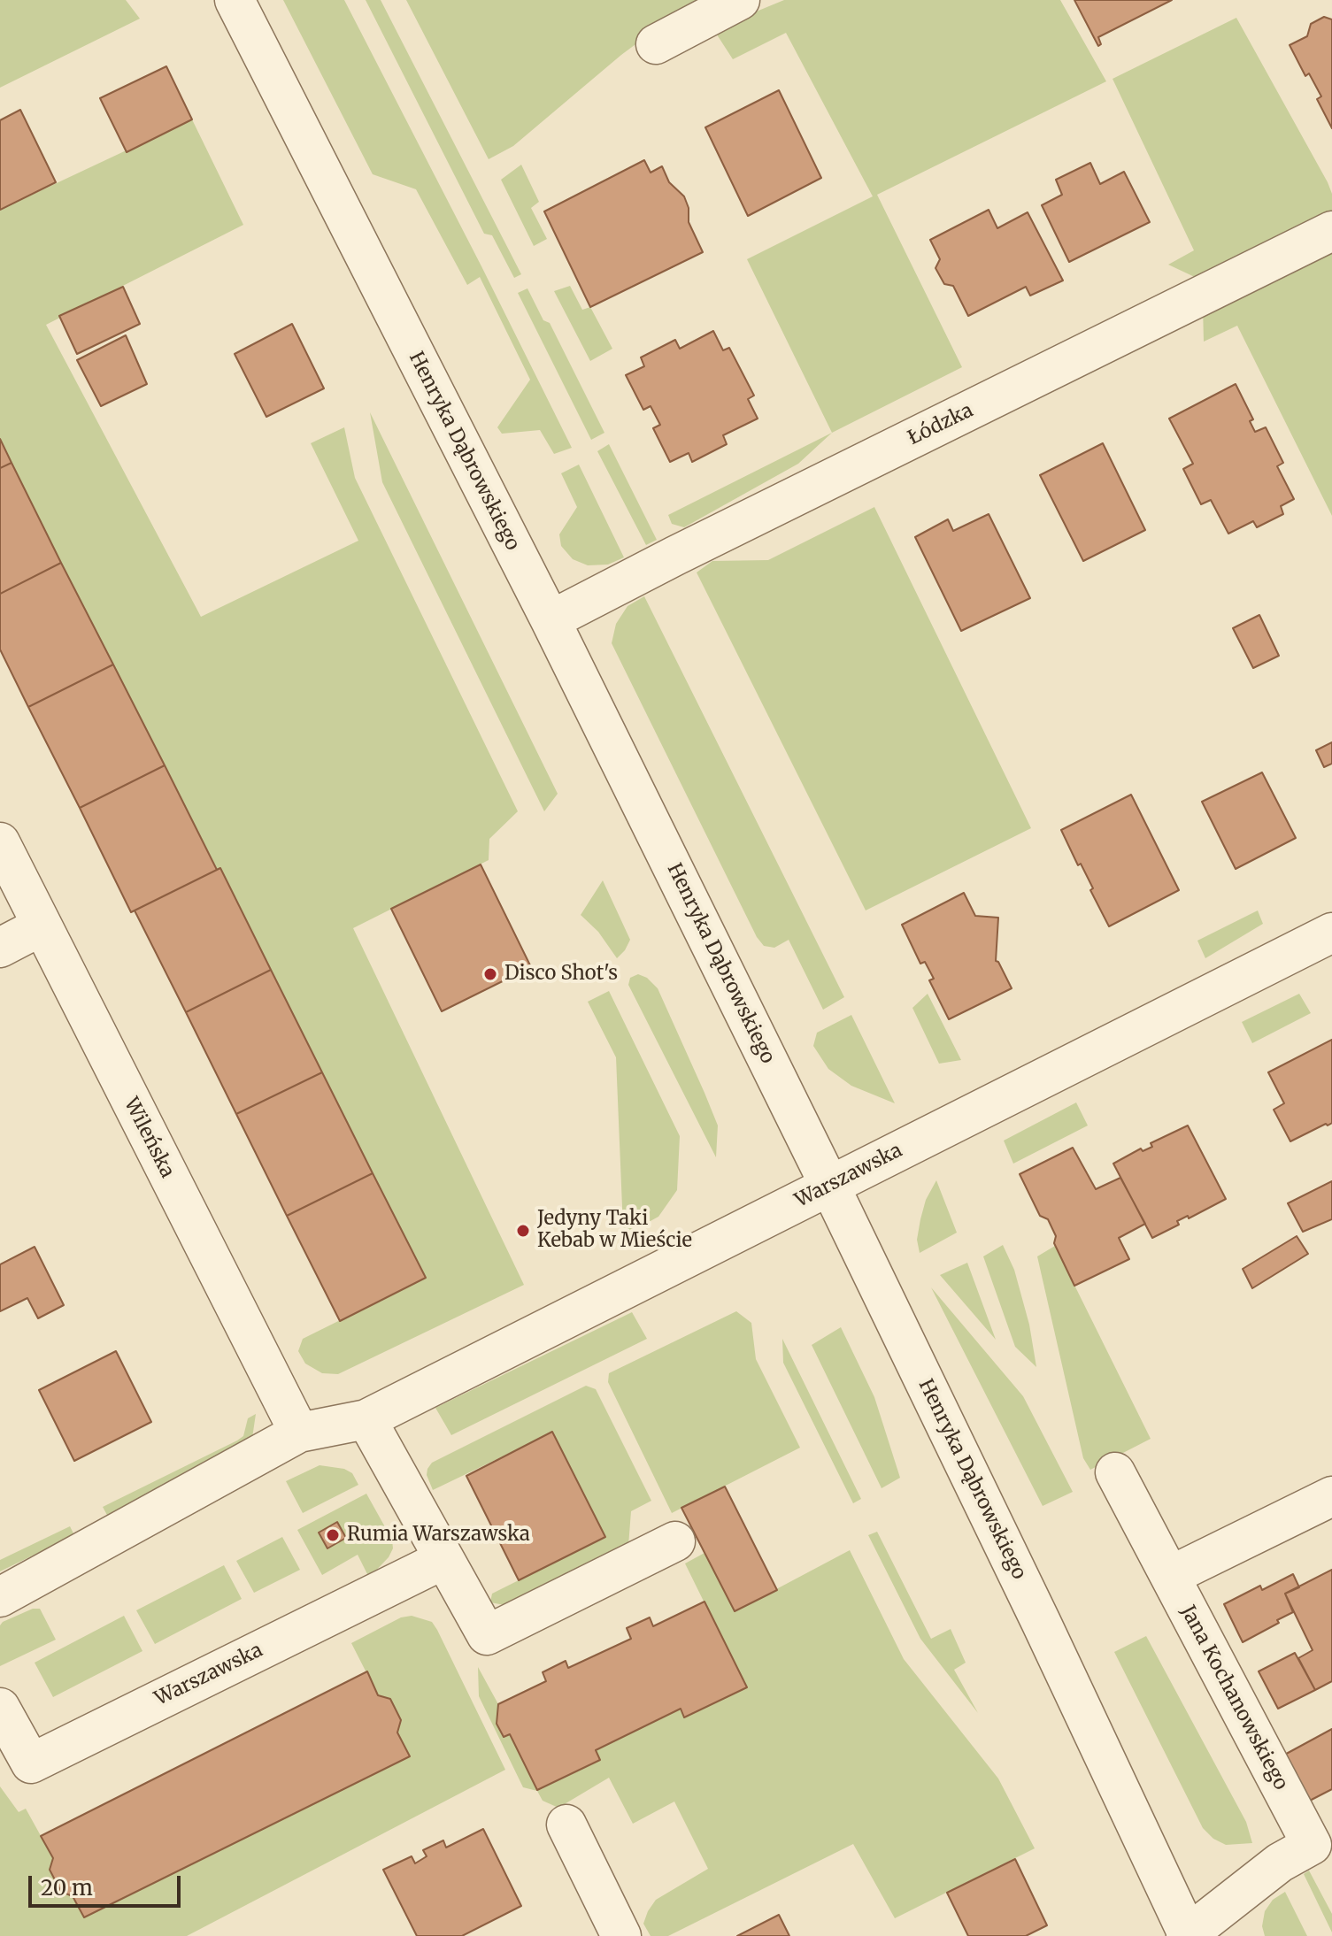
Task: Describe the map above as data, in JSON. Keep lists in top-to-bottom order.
{
  "streets": {
    "street": [
      "Łódzka",
      "Henryka Dąbrowskiego",
      "Wileńska",
      "Warszawska",
      "Jana Kochanowskiego"
    ]
  },
  "crossings": [
    ["Łódzka", "Henryka Dąbrowskiego"],
    ["Henryka Dąbrowskiego", "Warszawska"],
    ["Henryka Dąbrowskiego", "Jana Kochanowskiego"],
    ["Wileńska", "Warszawska"]
  ],
  "places": ["Disco Shot's", "Jedyny Taki Kebab w Mieście", "Rumia Warszawska"],
  "scale_bar": "20 m"
}
